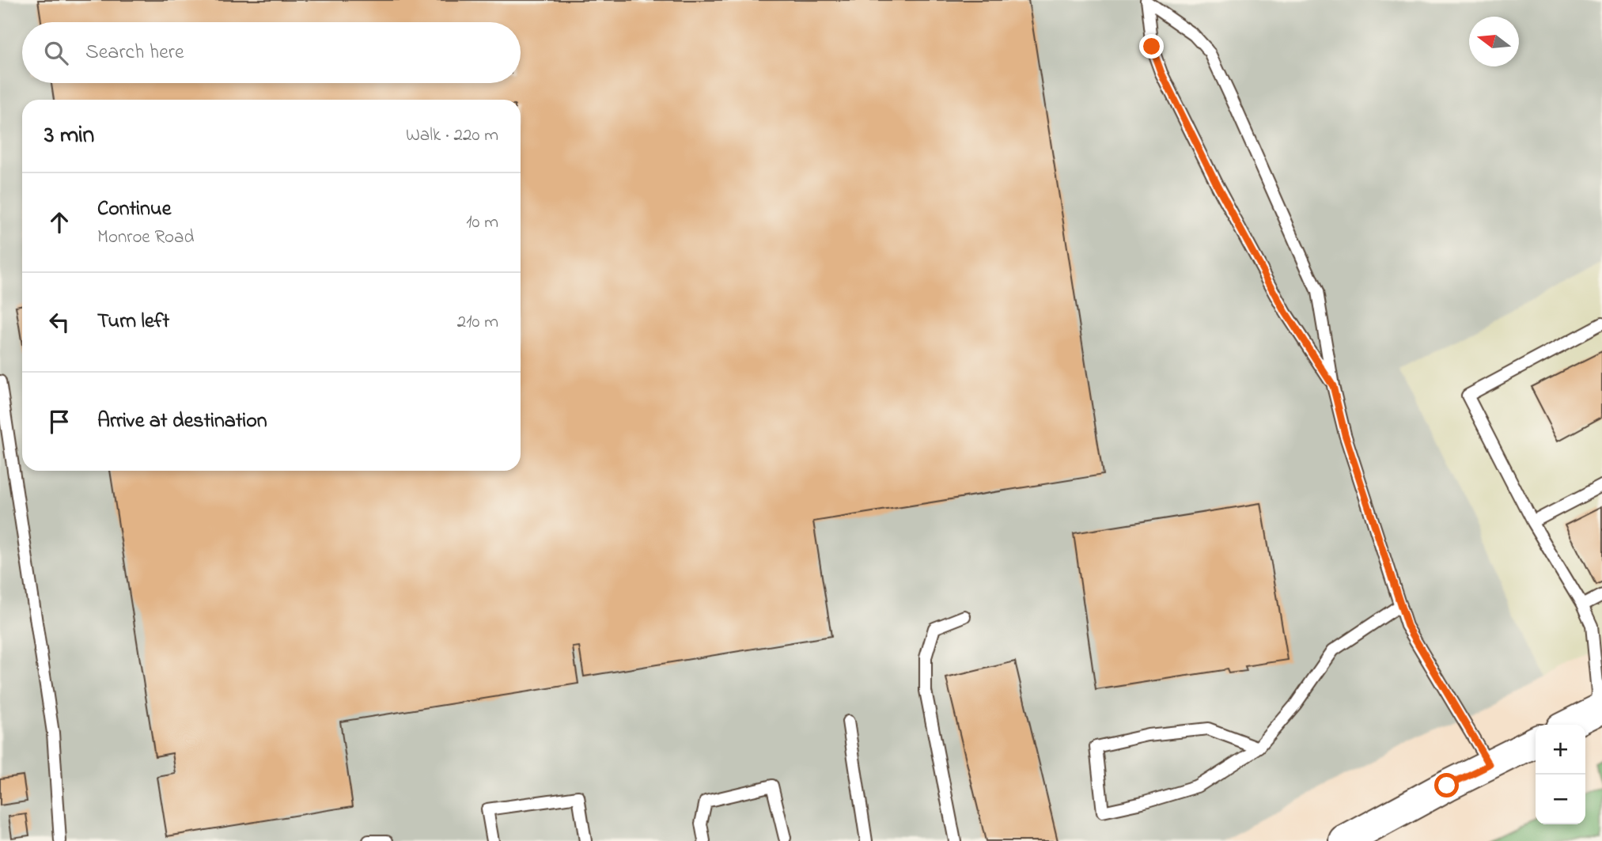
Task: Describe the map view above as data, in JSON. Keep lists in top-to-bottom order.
{
  "north": "left",
  "page": {
    "search": "Search here",
    "heading": ["3 min", "Walk · 220 m"],
    "list": [
      ["Continue", "Monroe Road", "10 m"],
      ["Turn left", "210 m"],
      "Arrive at destination"
    ],
    "map_buttons": ["+", "−"]
  }
}
